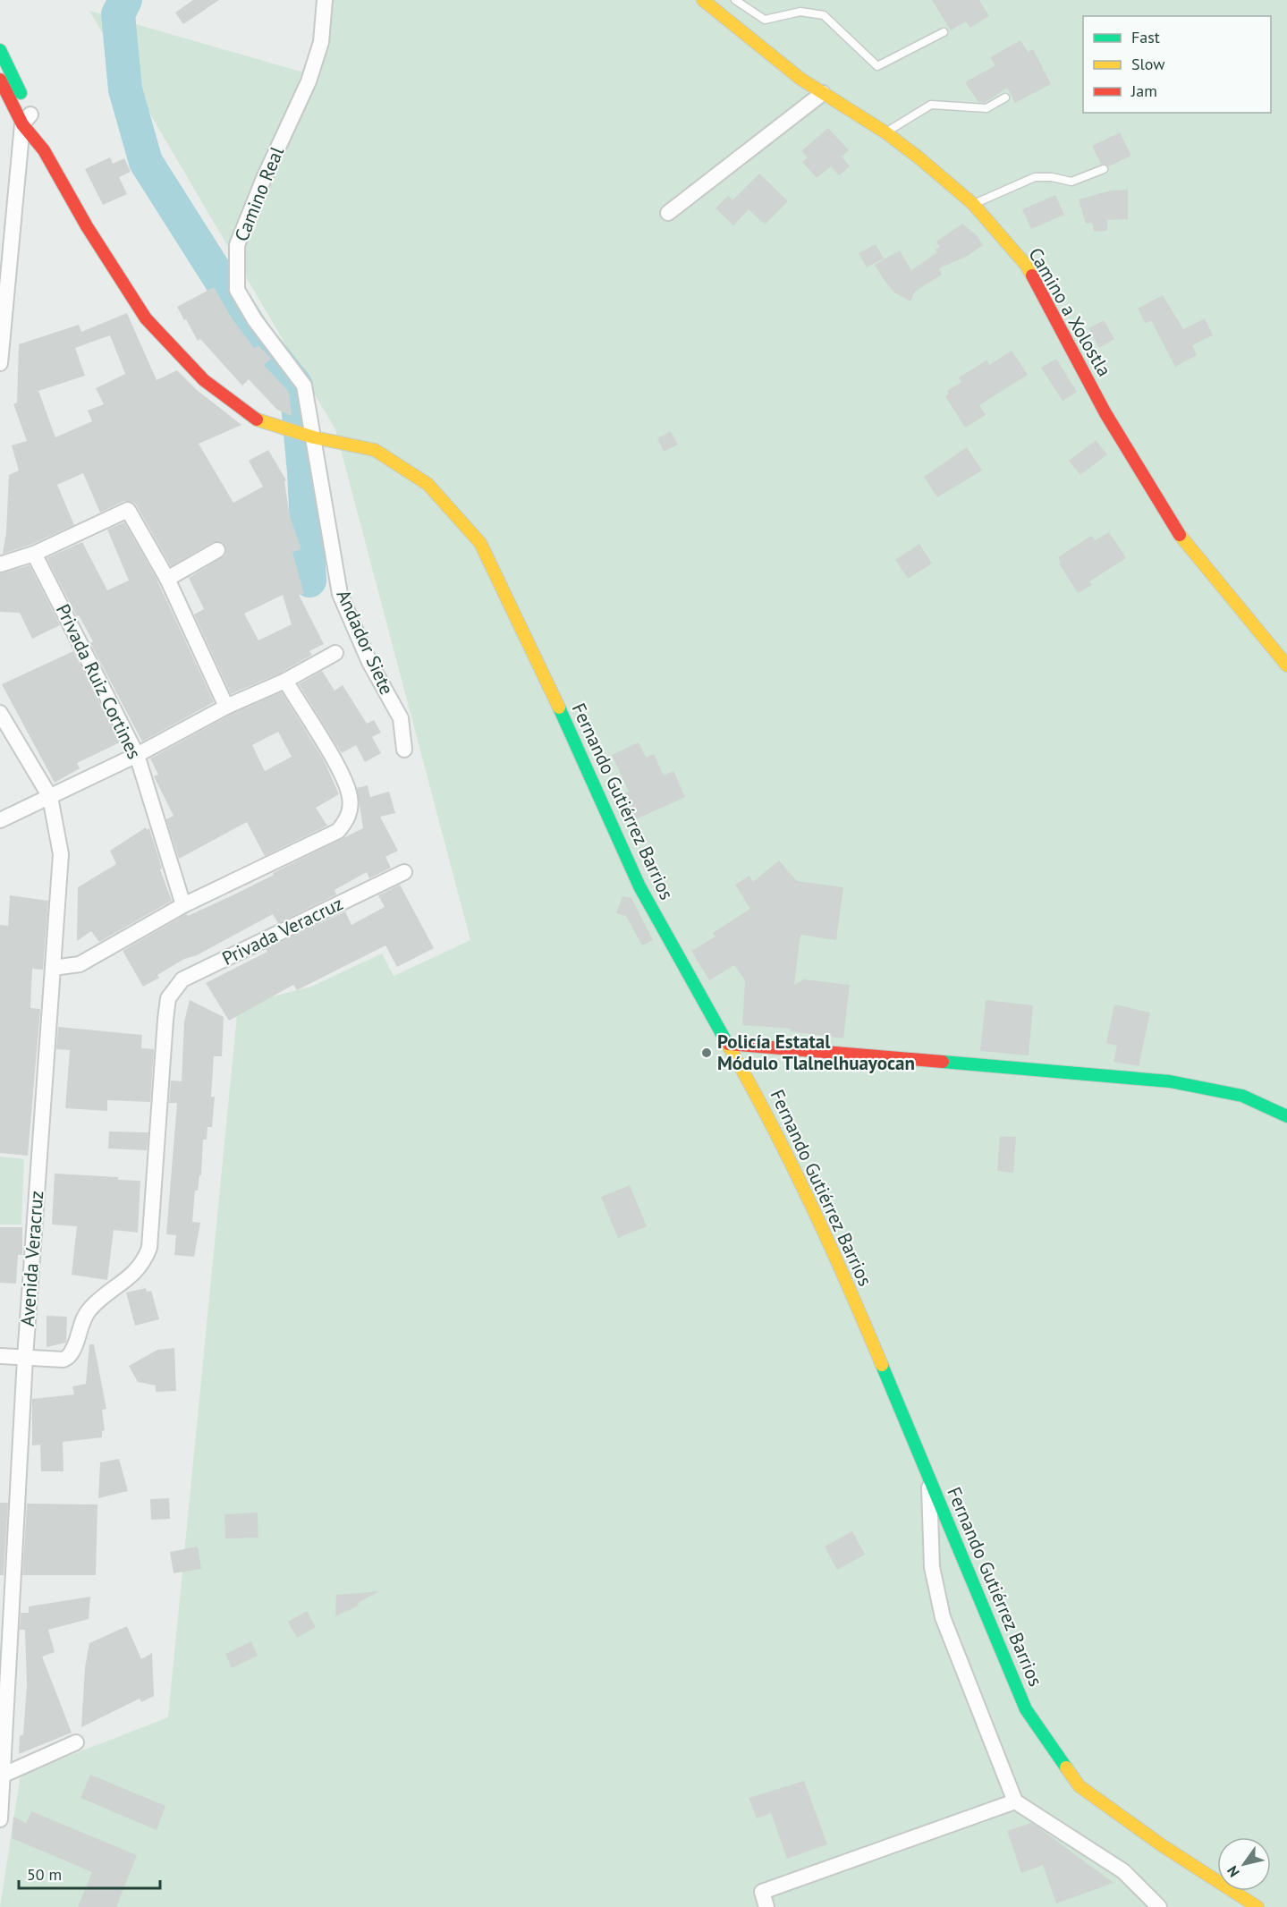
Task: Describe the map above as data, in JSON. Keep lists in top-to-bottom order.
{
  "streets": {
    "main road": ["Camino a Xolostla", "Fernando Gutiérrez Barrios"],
    "street": [
      "Camino Real",
      "Andador Siete",
      "Privada Ruiz Cortines",
      "Privada Veracruz",
      "Avenida Veracruz"
    ]
  },
  "crossings": [
    ["Camino Real", "Andador Siete"],
    ["Camino Real", "Fernando Gutiérrez Barrios"],
    ["Andador Siete", "Fernando Gutiérrez Barrios"],
    ["Privada Veracruz", "Avenida Veracruz"]
  ],
  "places": ["Policía Estatal Módulo Tlalnelhuayocan"],
  "legend": ["Fast", "Slow", "Jam"],
  "scale_bar": "50 m",
  "north": "bottom left"
}
